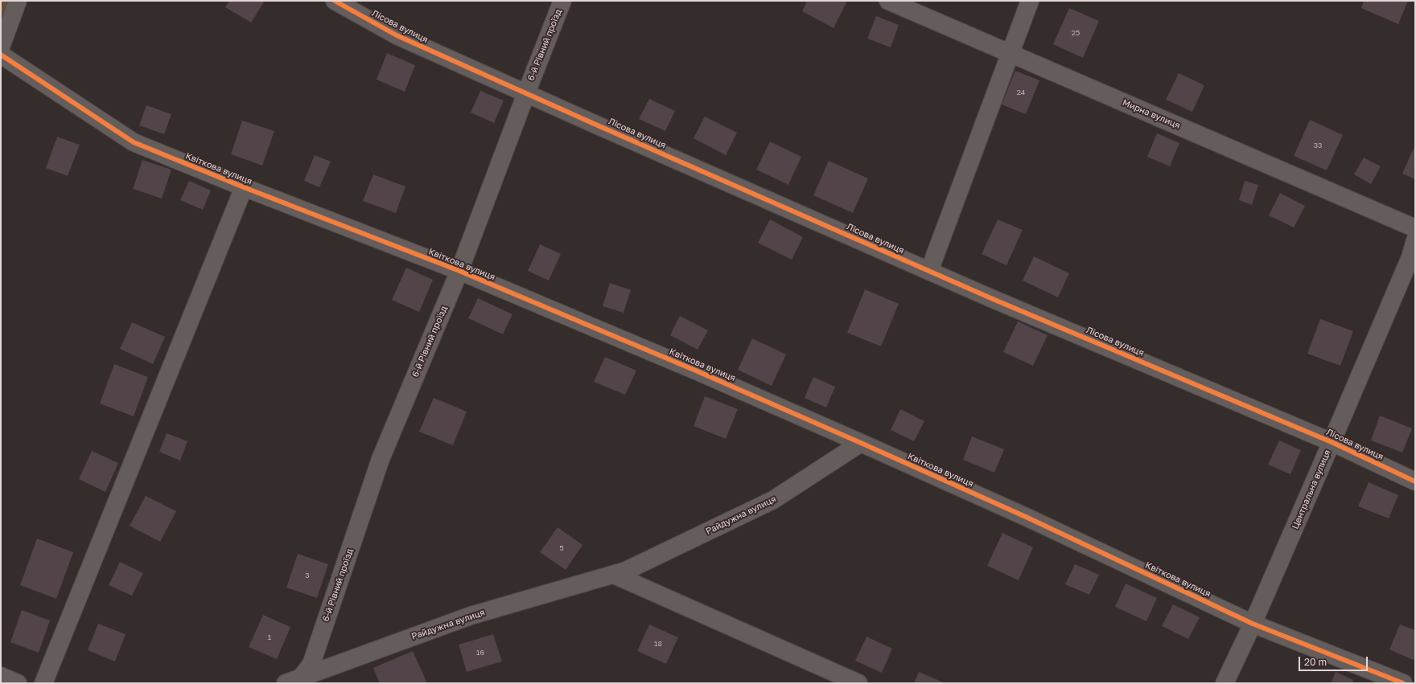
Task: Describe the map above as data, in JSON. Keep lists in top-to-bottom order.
{
  "streets": {
    "street": [
      "Лісова вулиця",
      "6-й Рівний проїзд",
      "Мирна вулиця",
      "Квіткова вулиця",
      "Центральна вулиця",
      "Райдужна вулиця"
    ]
  },
  "crossings": [
    ["Лісова вулиця", "6-й Рівний проїзд"],
    ["Лісова вулиця", "Центральна вулиця"],
    ["6-й Рівний проїзд", "Квіткова вулиця"],
    ["6-й Рівний проїзд", "Райдужна вулиця"],
    ["Квіткова вулиця", "Центральна вулиця"],
    ["Квіткова вулиця", "Райдужна вулиця"]
  ],
  "house_numbers": [
    "25",
    "24",
    "33",
    "5",
    "3",
    "1",
    "18",
    "16"
  ],
  "scale_bar": "20 m"
}
